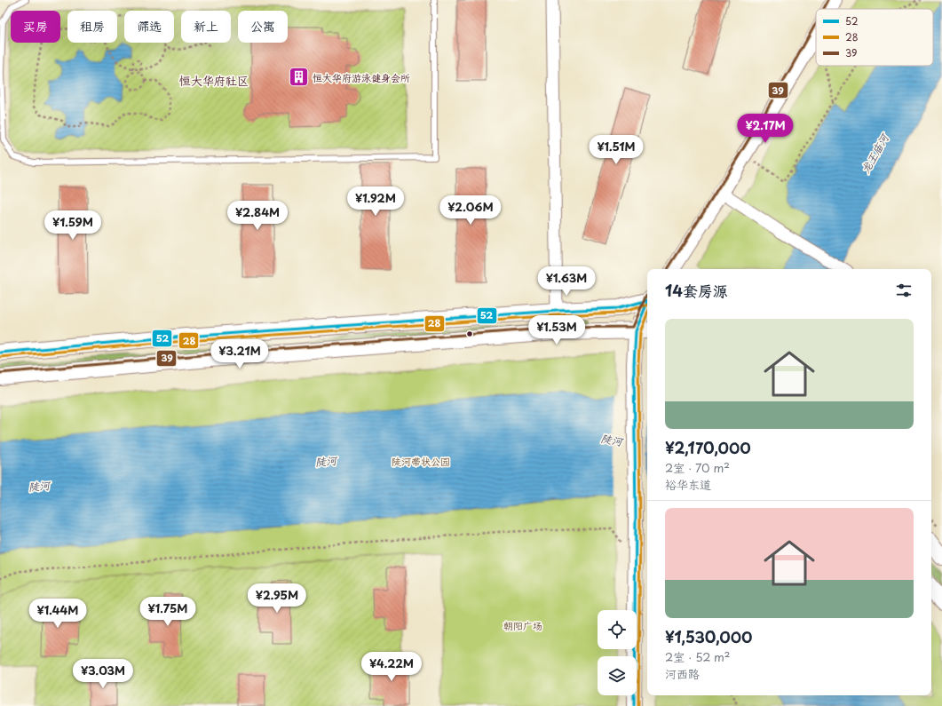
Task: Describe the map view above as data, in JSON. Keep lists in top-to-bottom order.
{
  "districts": ["恒大华府社区"],
  "water": ["龙王庙河", "陡河"],
  "parks": ["陡河带状公园", "朝阳广场"],
  "places": {
    "building": ["恒大华府游泳健身会所"]
  },
  "lines": ["transit line 39", "transit line 52", "transit line 28"],
  "legend": ["52", "28", "39"],
  "page": {
    "chip": [
      "买房",
      "租房",
      "筛选",
      "新上",
      "公寓"
    ],
    "price": [
      "¥2.17M",
      "¥1.51M",
      "¥1.92M",
      "¥2.06M",
      "¥2.84M",
      "¥1.59M",
      "¥1.63M",
      "¥1.53M",
      "¥3.21M",
      "¥2.95M",
      "¥1.75M",
      "¥1.44M",
      "¥4.22M",
      "¥3.03M"
    ],
    "heading": "14套房源",
    "list": [
      {
        "name": "¥2,170,000",
        "note": "2室 · 70 m² · 裕华东道"
      },
      {
        "name": "¥1,530,000",
        "note": "2室 · 52 m² · 河西路"
      }
    ]
  }
}
